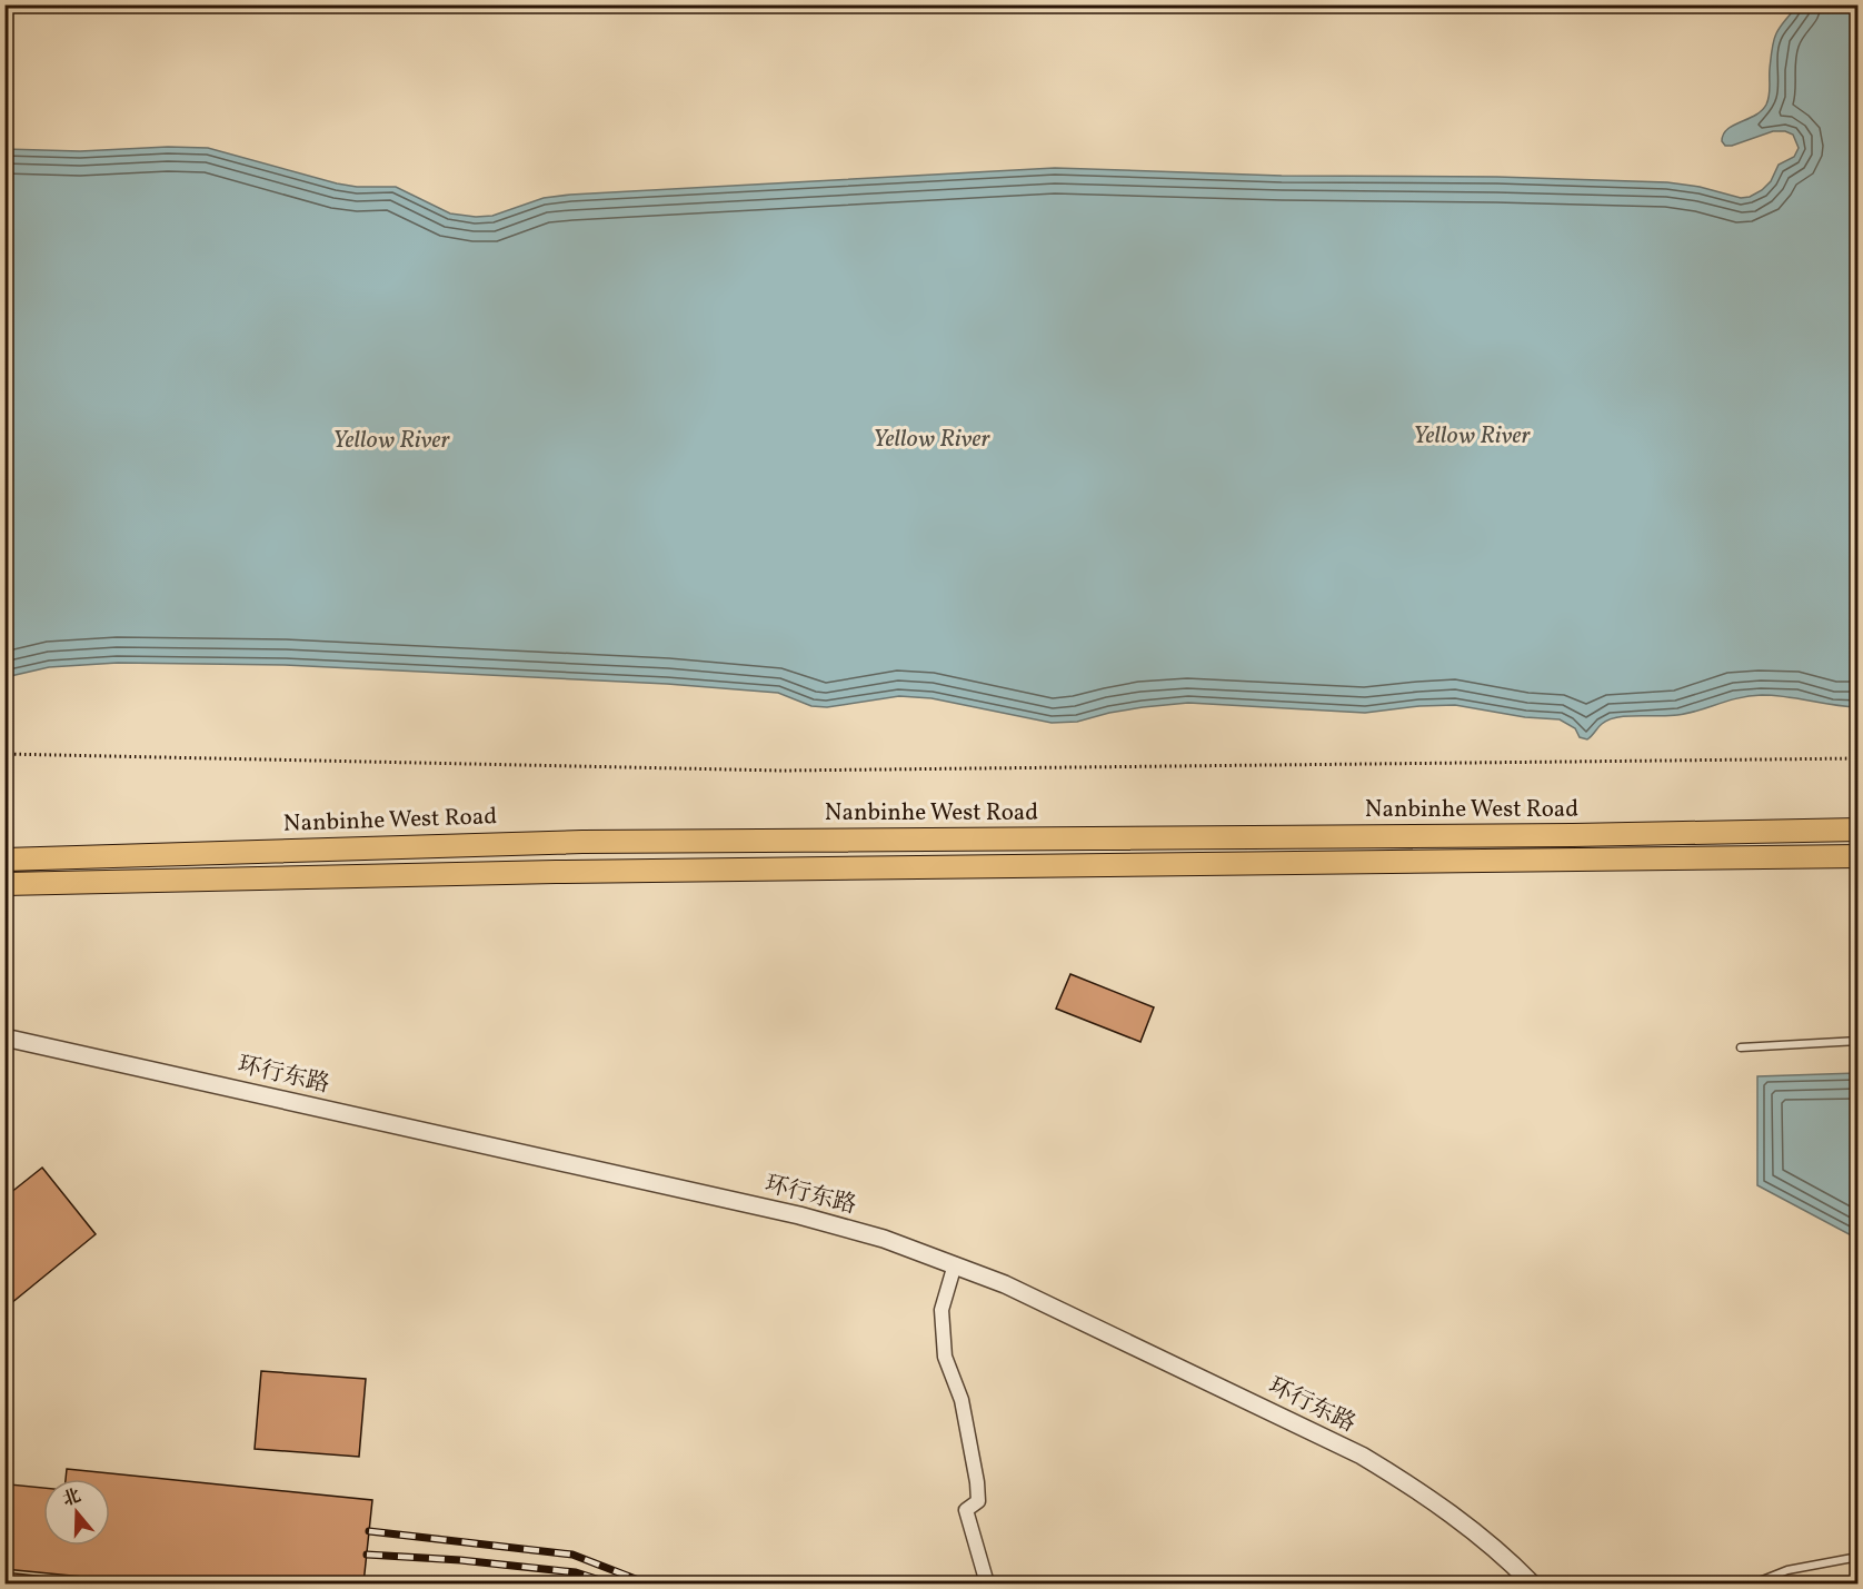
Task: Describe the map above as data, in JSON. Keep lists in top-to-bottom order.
{
  "streets": {
    "highway": ["Nanbinhe West Road"],
    "street": ["环行东路"]
  },
  "water": ["Yellow River"],
  "north": "top"
}
